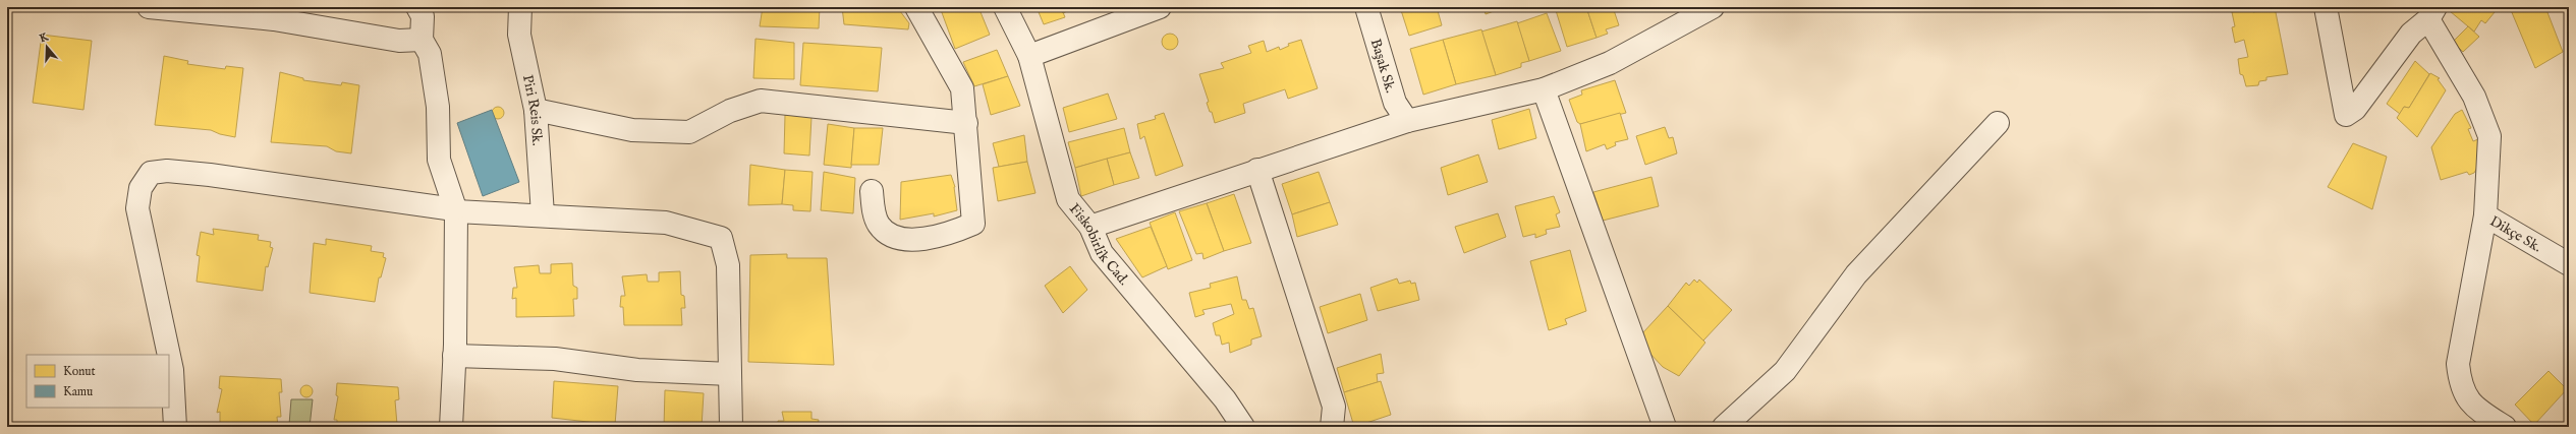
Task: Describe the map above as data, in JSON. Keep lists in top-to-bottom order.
{
  "streets": {
    "street": [
      "Başak Sk.",
      "Piri Reis Sk.",
      "Dikçe Sk.",
      "Fiskobirlik Cad."
    ]
  },
  "legend": ["Konut", "Kamu"],
  "north": "top"
}
